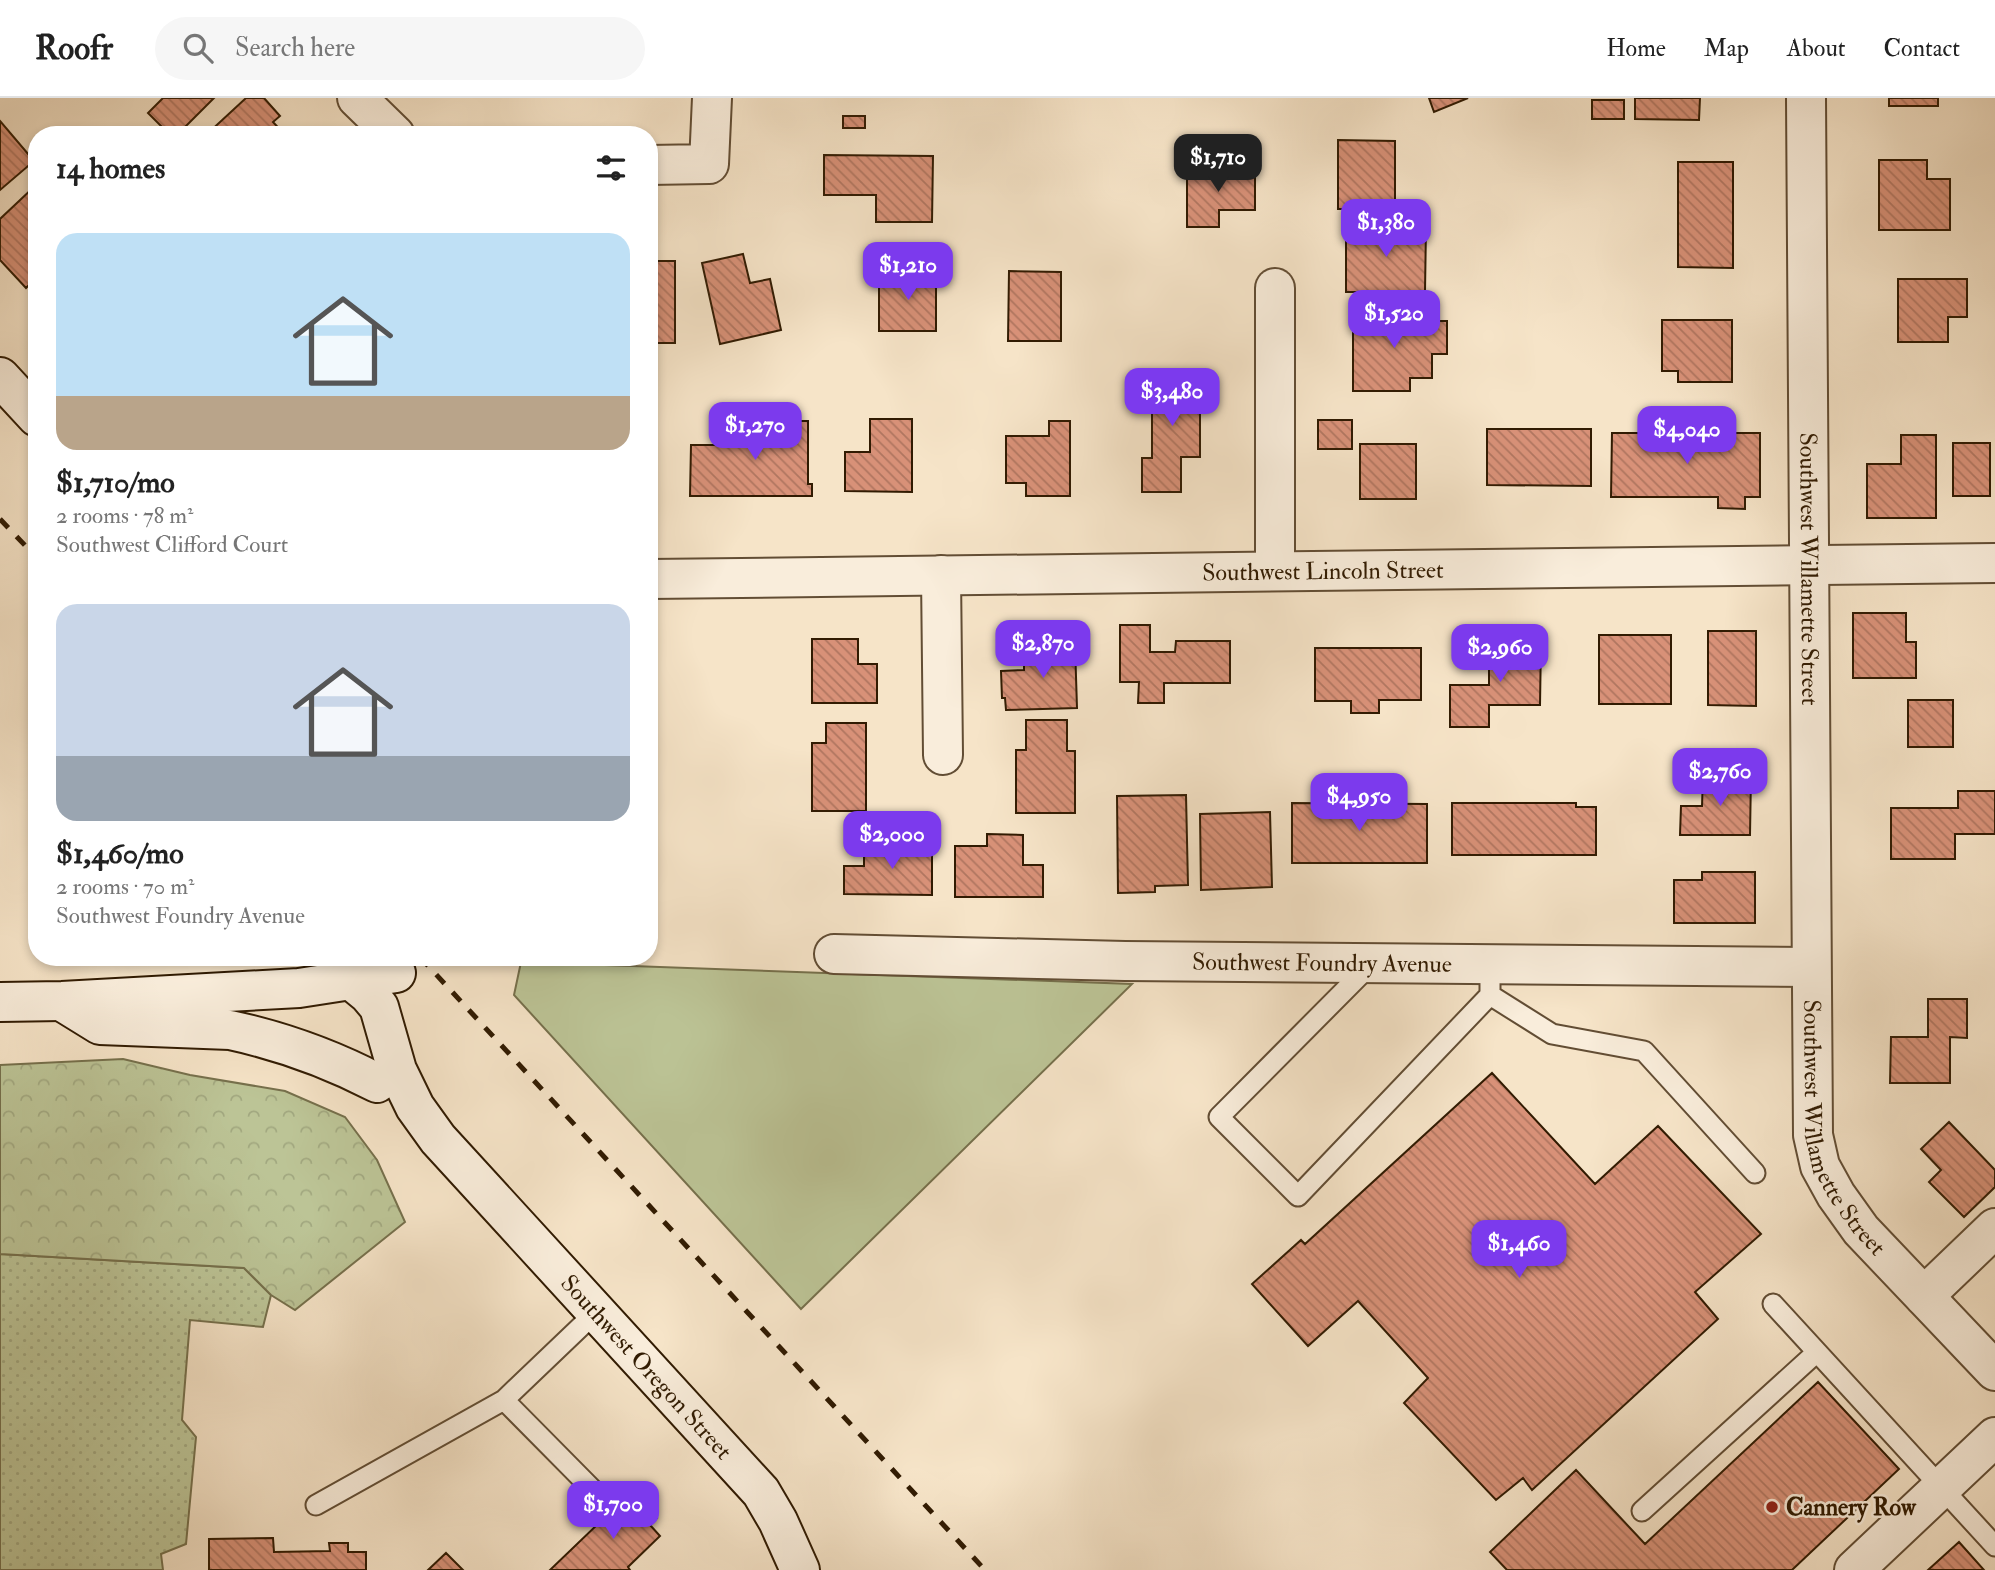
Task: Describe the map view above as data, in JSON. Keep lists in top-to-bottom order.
{
  "streets": {
    "street": [
      "Southwest Willamette Street",
      "Southwest Lincoln Street",
      "Southwest Foundry Avenue",
      "Southwest Oregon Street"
    ]
  },
  "crossings": [
    ["Southwest Willamette Street", "Southwest Lincoln Street"],
    ["Southwest Willamette Street", "Southwest Foundry Avenue"]
  ],
  "places": ["Cannery Row"],
  "page": {
    "header": "Roofr",
    "search": "Search here",
    "nav": [
      "Home",
      "Map",
      "About",
      "Contact"
    ],
    "heading": "14 homes",
    "price": [
      "$1,710",
      "$1,380",
      "$1,210",
      "$1,520",
      "$3,480",
      "$1,270",
      "$4,040",
      "$2,870",
      "$2,960",
      "$2,760",
      "$4,950",
      "$2,000",
      "$1,460",
      "$1,700"
    ],
    "list": [
      {
        "name": "$1,710/mo",
        "note": "2 rooms · 78 m² · Southwest Clifford Court"
      },
      {
        "name": "$1,460/mo",
        "note": "2 rooms · 70 m² · Southwest Foundry Avenue"
      }
    ]
  }
}
